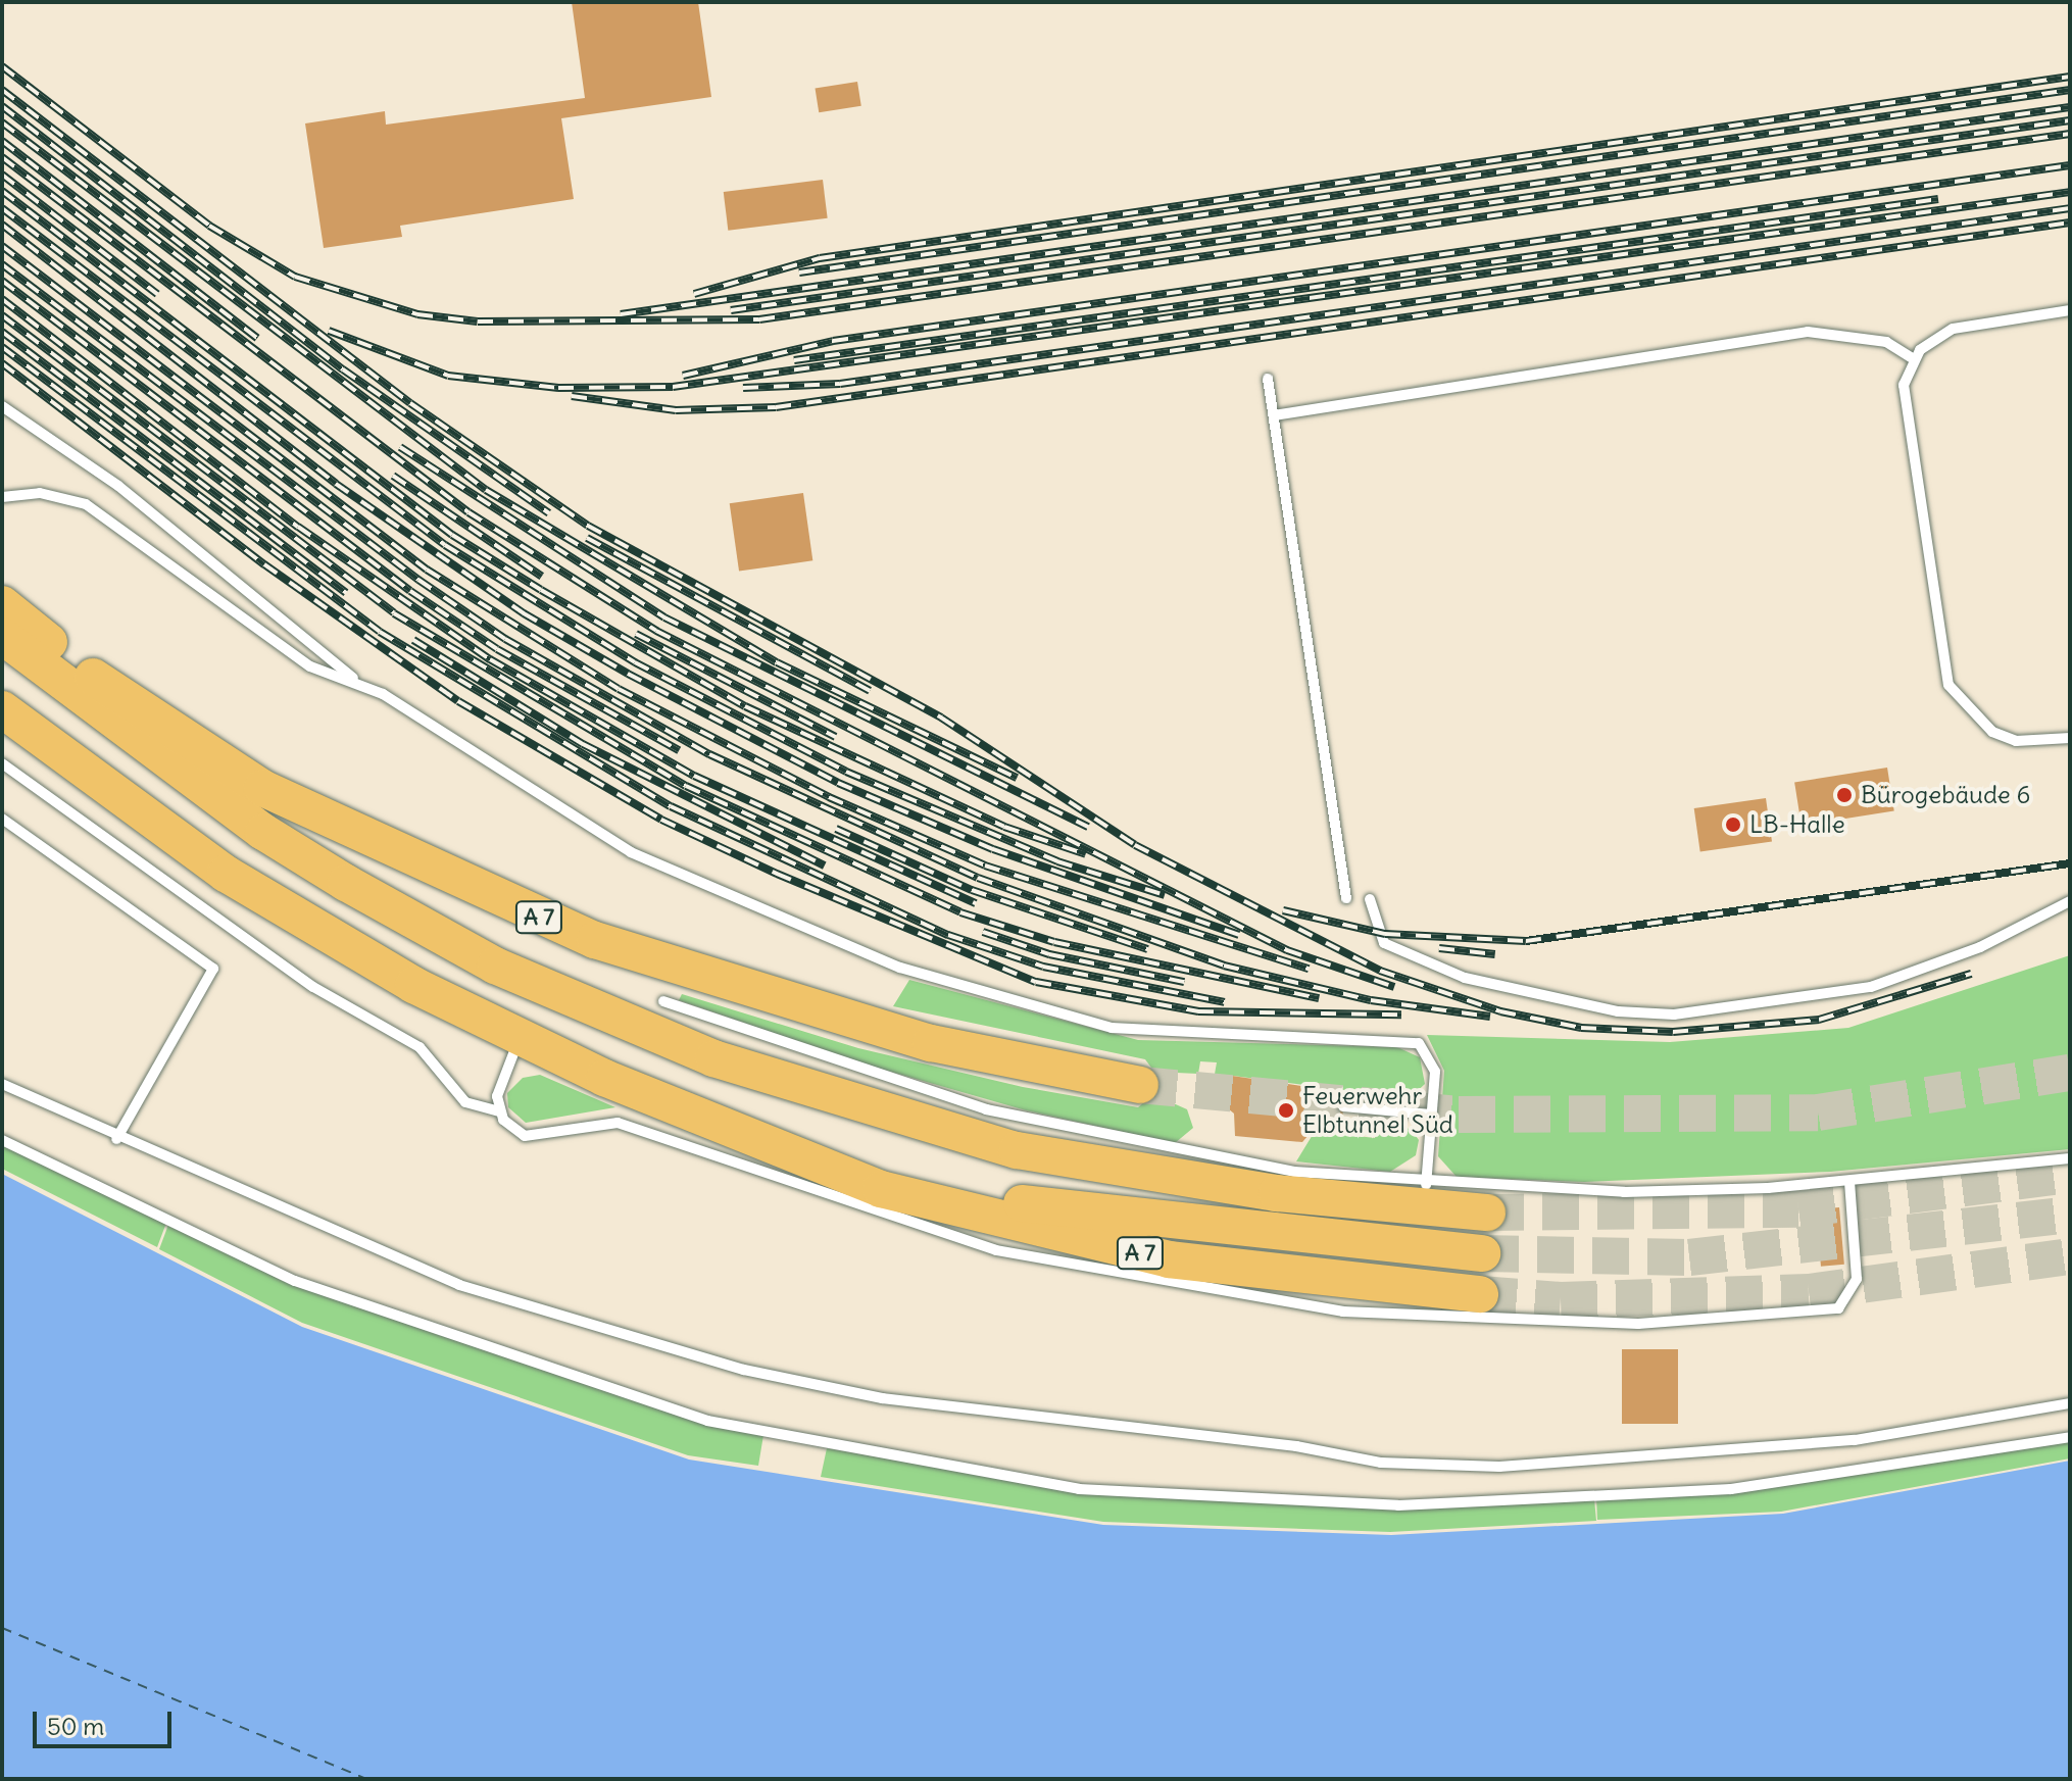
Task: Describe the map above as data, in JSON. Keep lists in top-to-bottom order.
{
  "streets": {
    "highway": ["A 7"]
  },
  "places": ["Bürogebäude 6", "LB-Halle", "Feuerwehr Elbtunnel Süd"],
  "scale_bar": "50 m"
}
